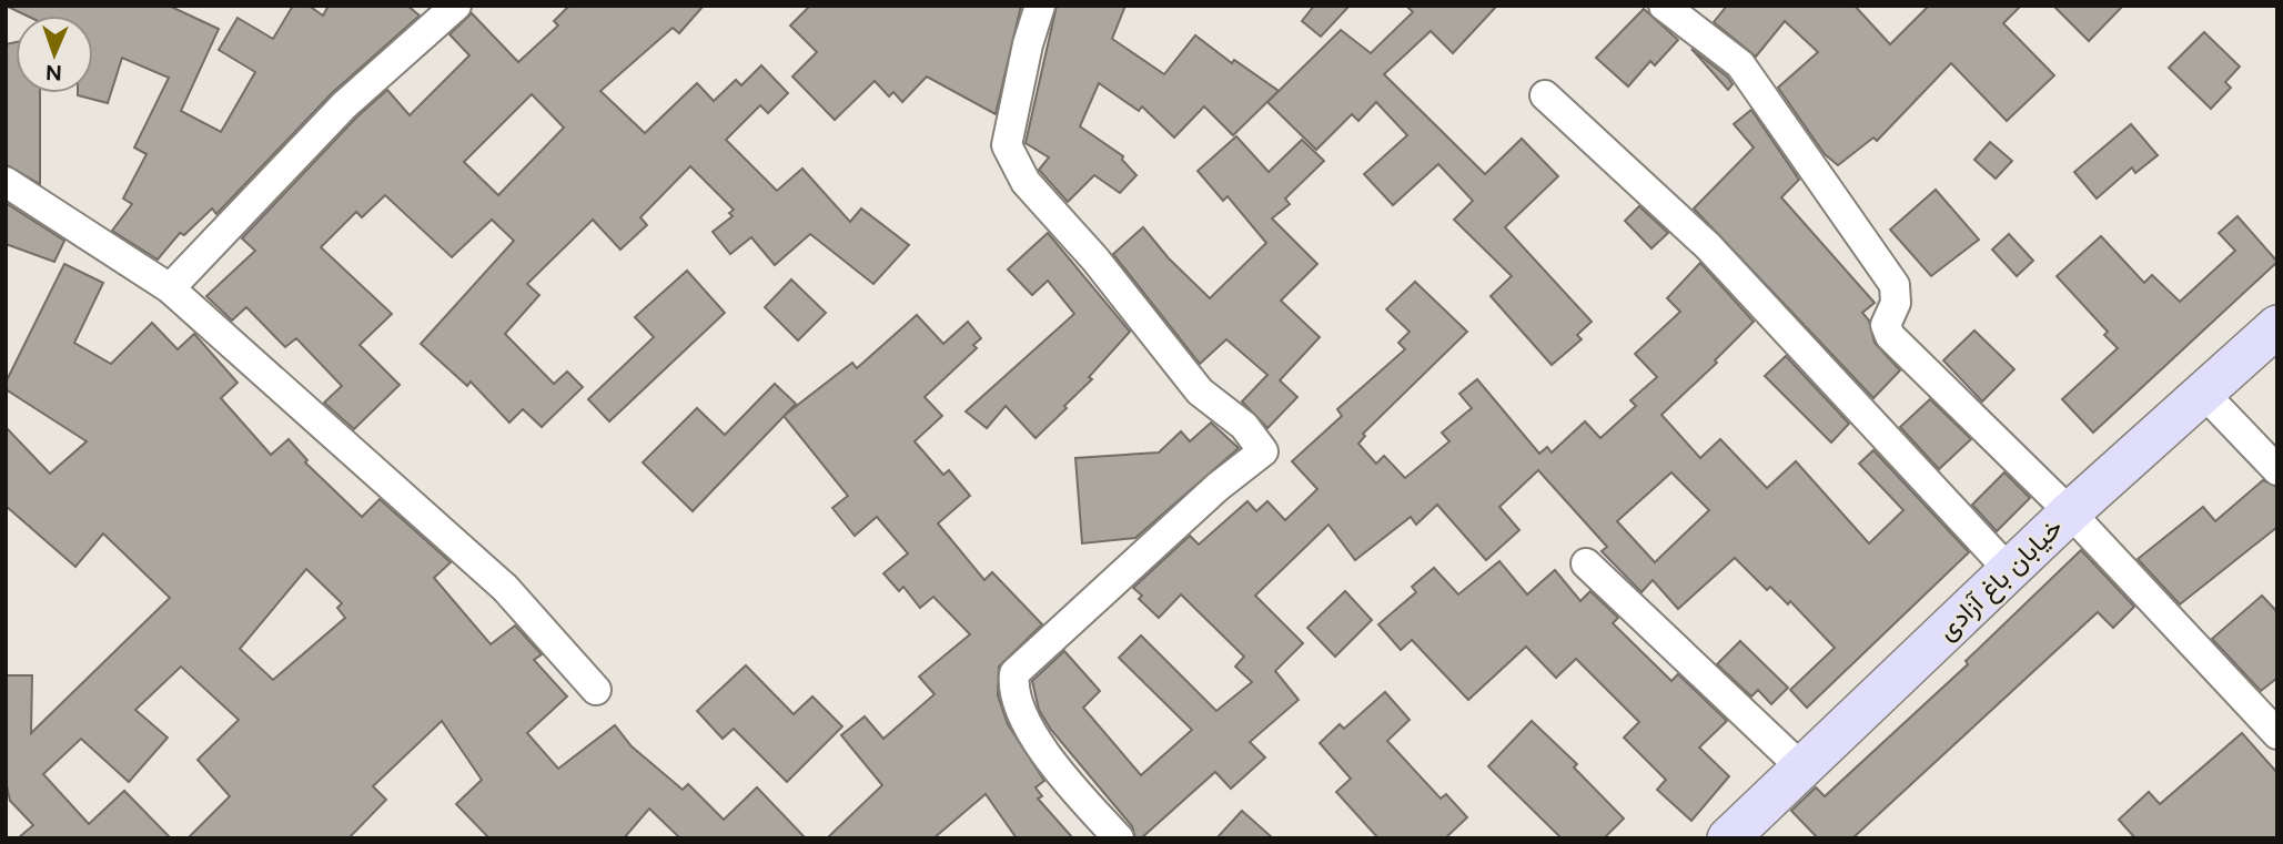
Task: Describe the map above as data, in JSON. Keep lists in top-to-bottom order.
{
  "streets": {
    "street": ["خیابان باغ آزادی"]
  },
  "north": "bottom"
}
